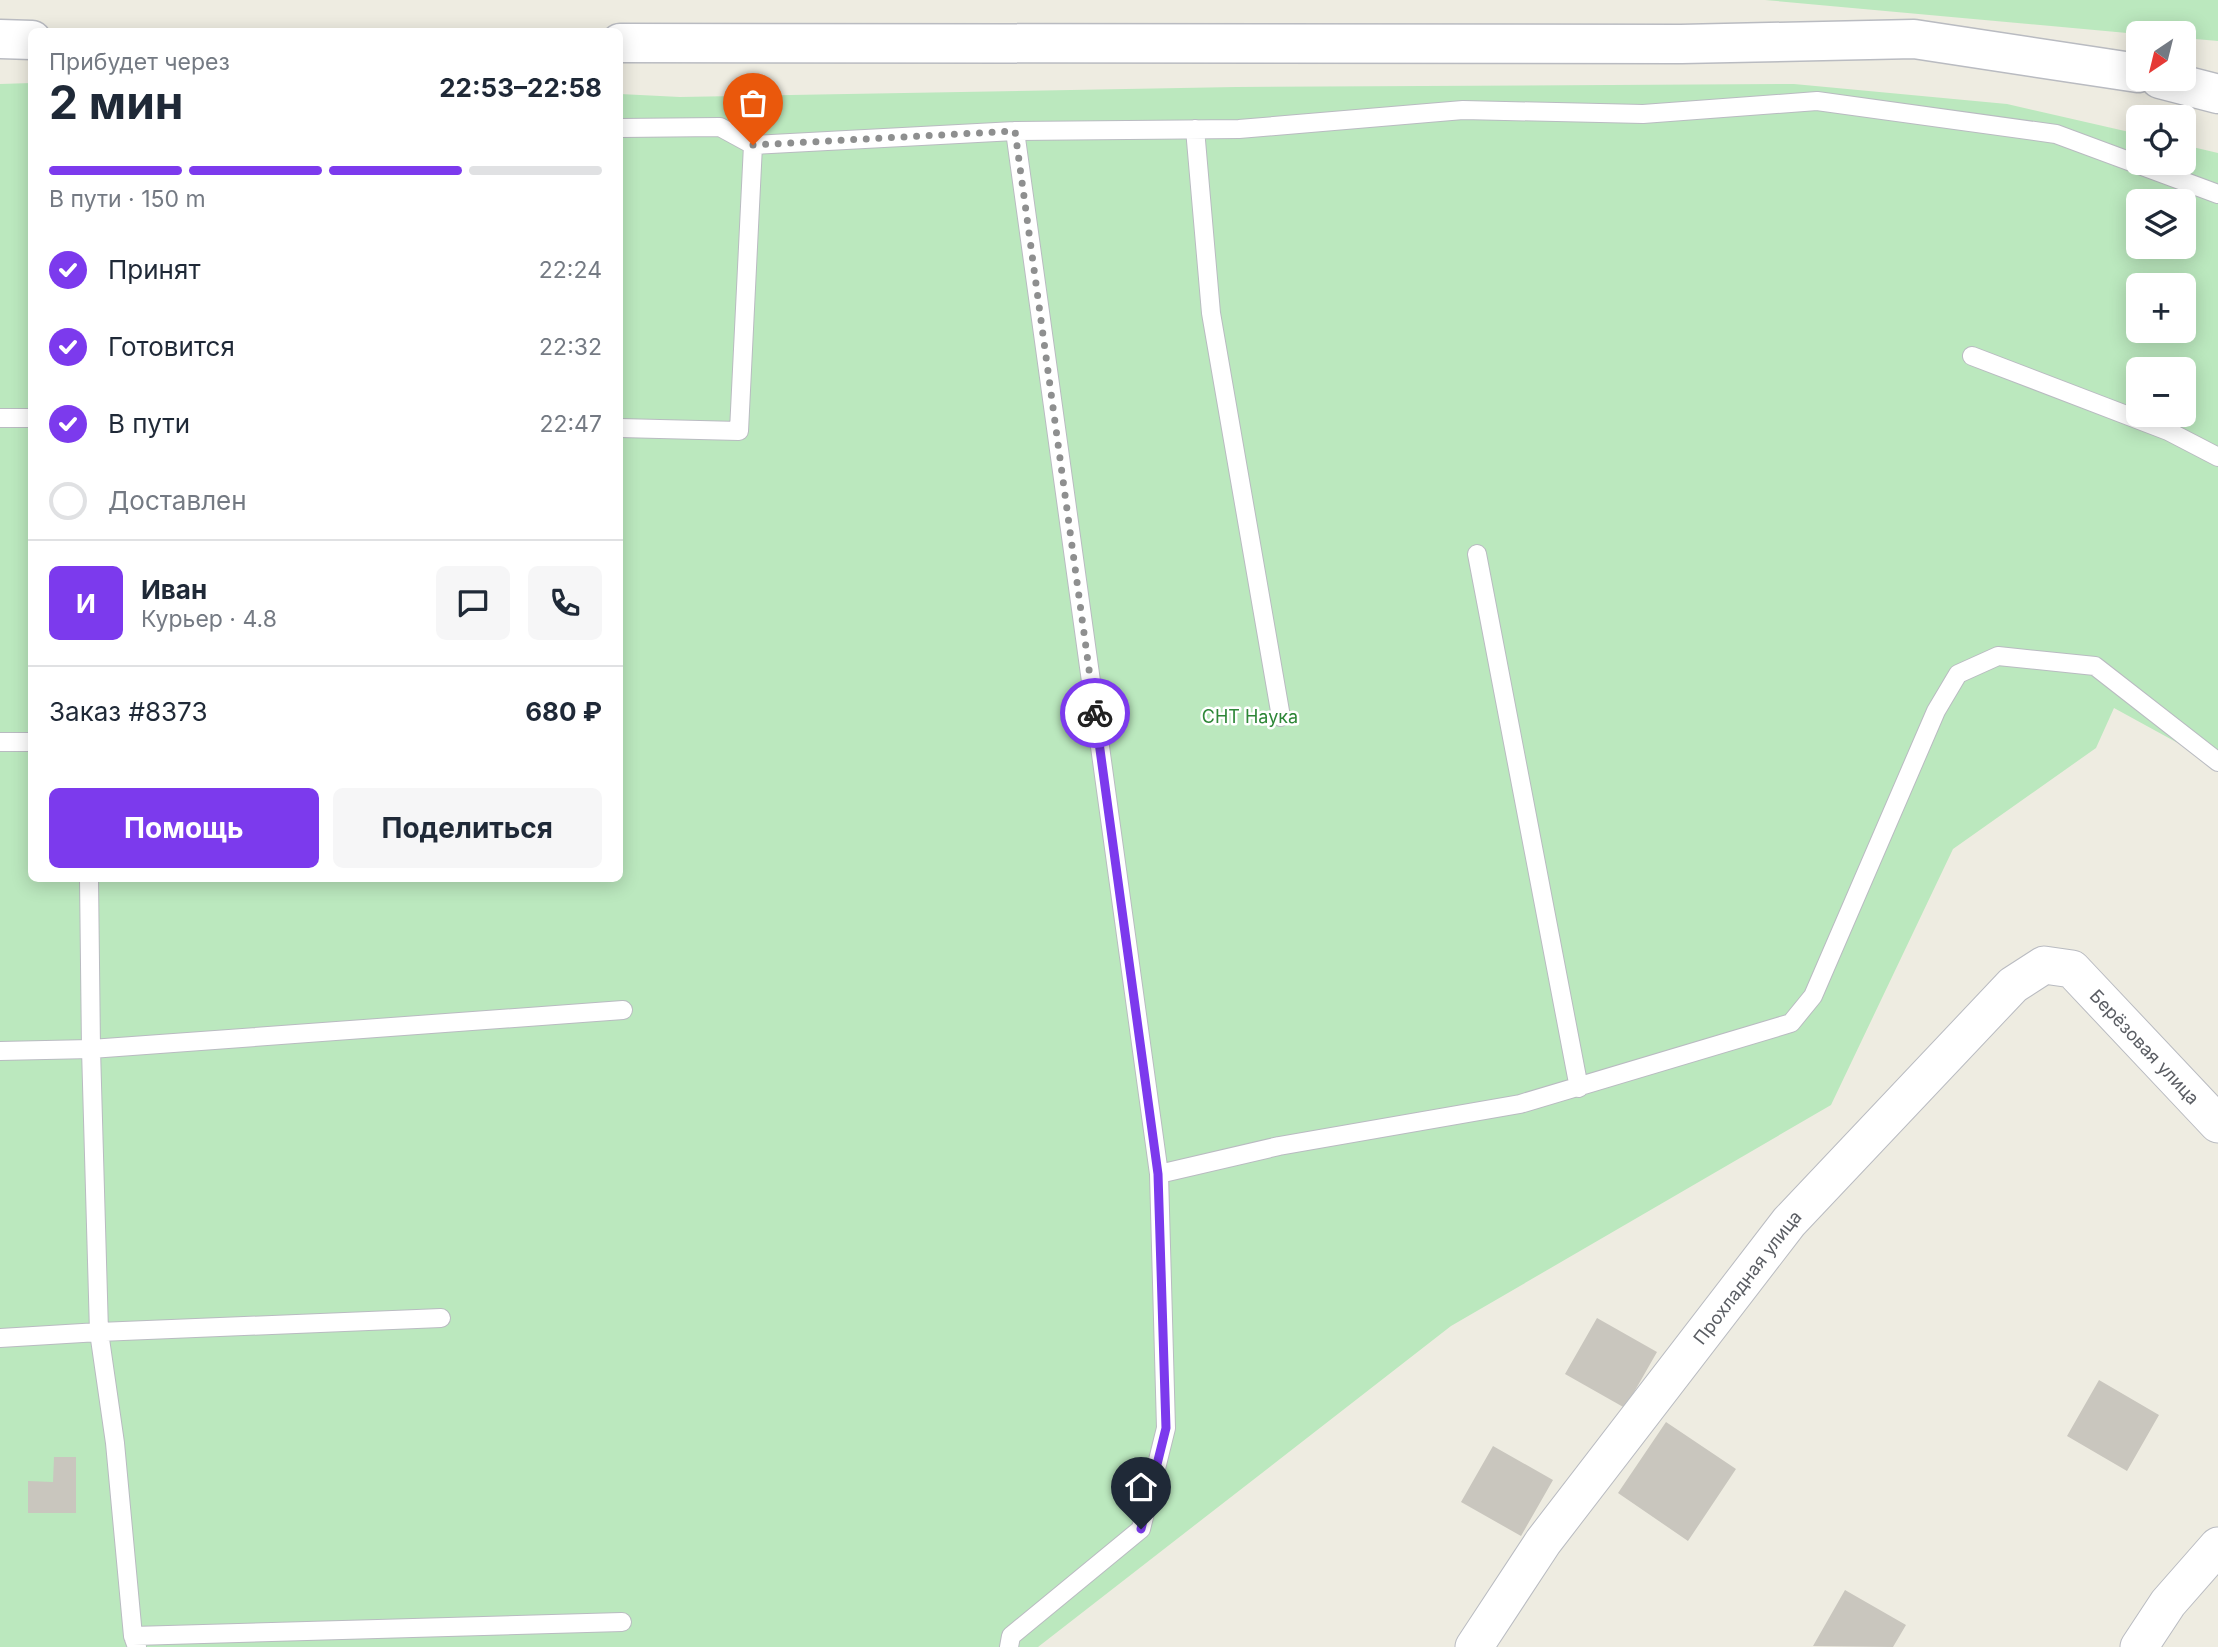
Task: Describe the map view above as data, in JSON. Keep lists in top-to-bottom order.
{
  "streets": {
    "street": ["Берёзовая улица", "Прохладная улица"]
  },
  "crossings": [
    ["Берёзовая улица", "Прохладная улица"]
  ],
  "parks": ["СНТ Наука"],
  "north": "bottom left",
  "page": {
    "map_buttons": ["+", "−"],
    "heading": ["2 мин", "Прибудет через", "22:53–22:58"],
    "panel": [
      "Иван",
      "Курьер · 4.8",
      "Заказ #8373",
      "680 ₽"
    ],
    "bar": "В пути · 150 m",
    "list": [
      ["Принят", "22:24"],
      ["Готовится", "22:32"],
      ["В пути", "22:47"],
      "Доставлен"
    ],
    "round": "И",
    "buttons": ["Помощь", "Поделиться"]
  }
}
